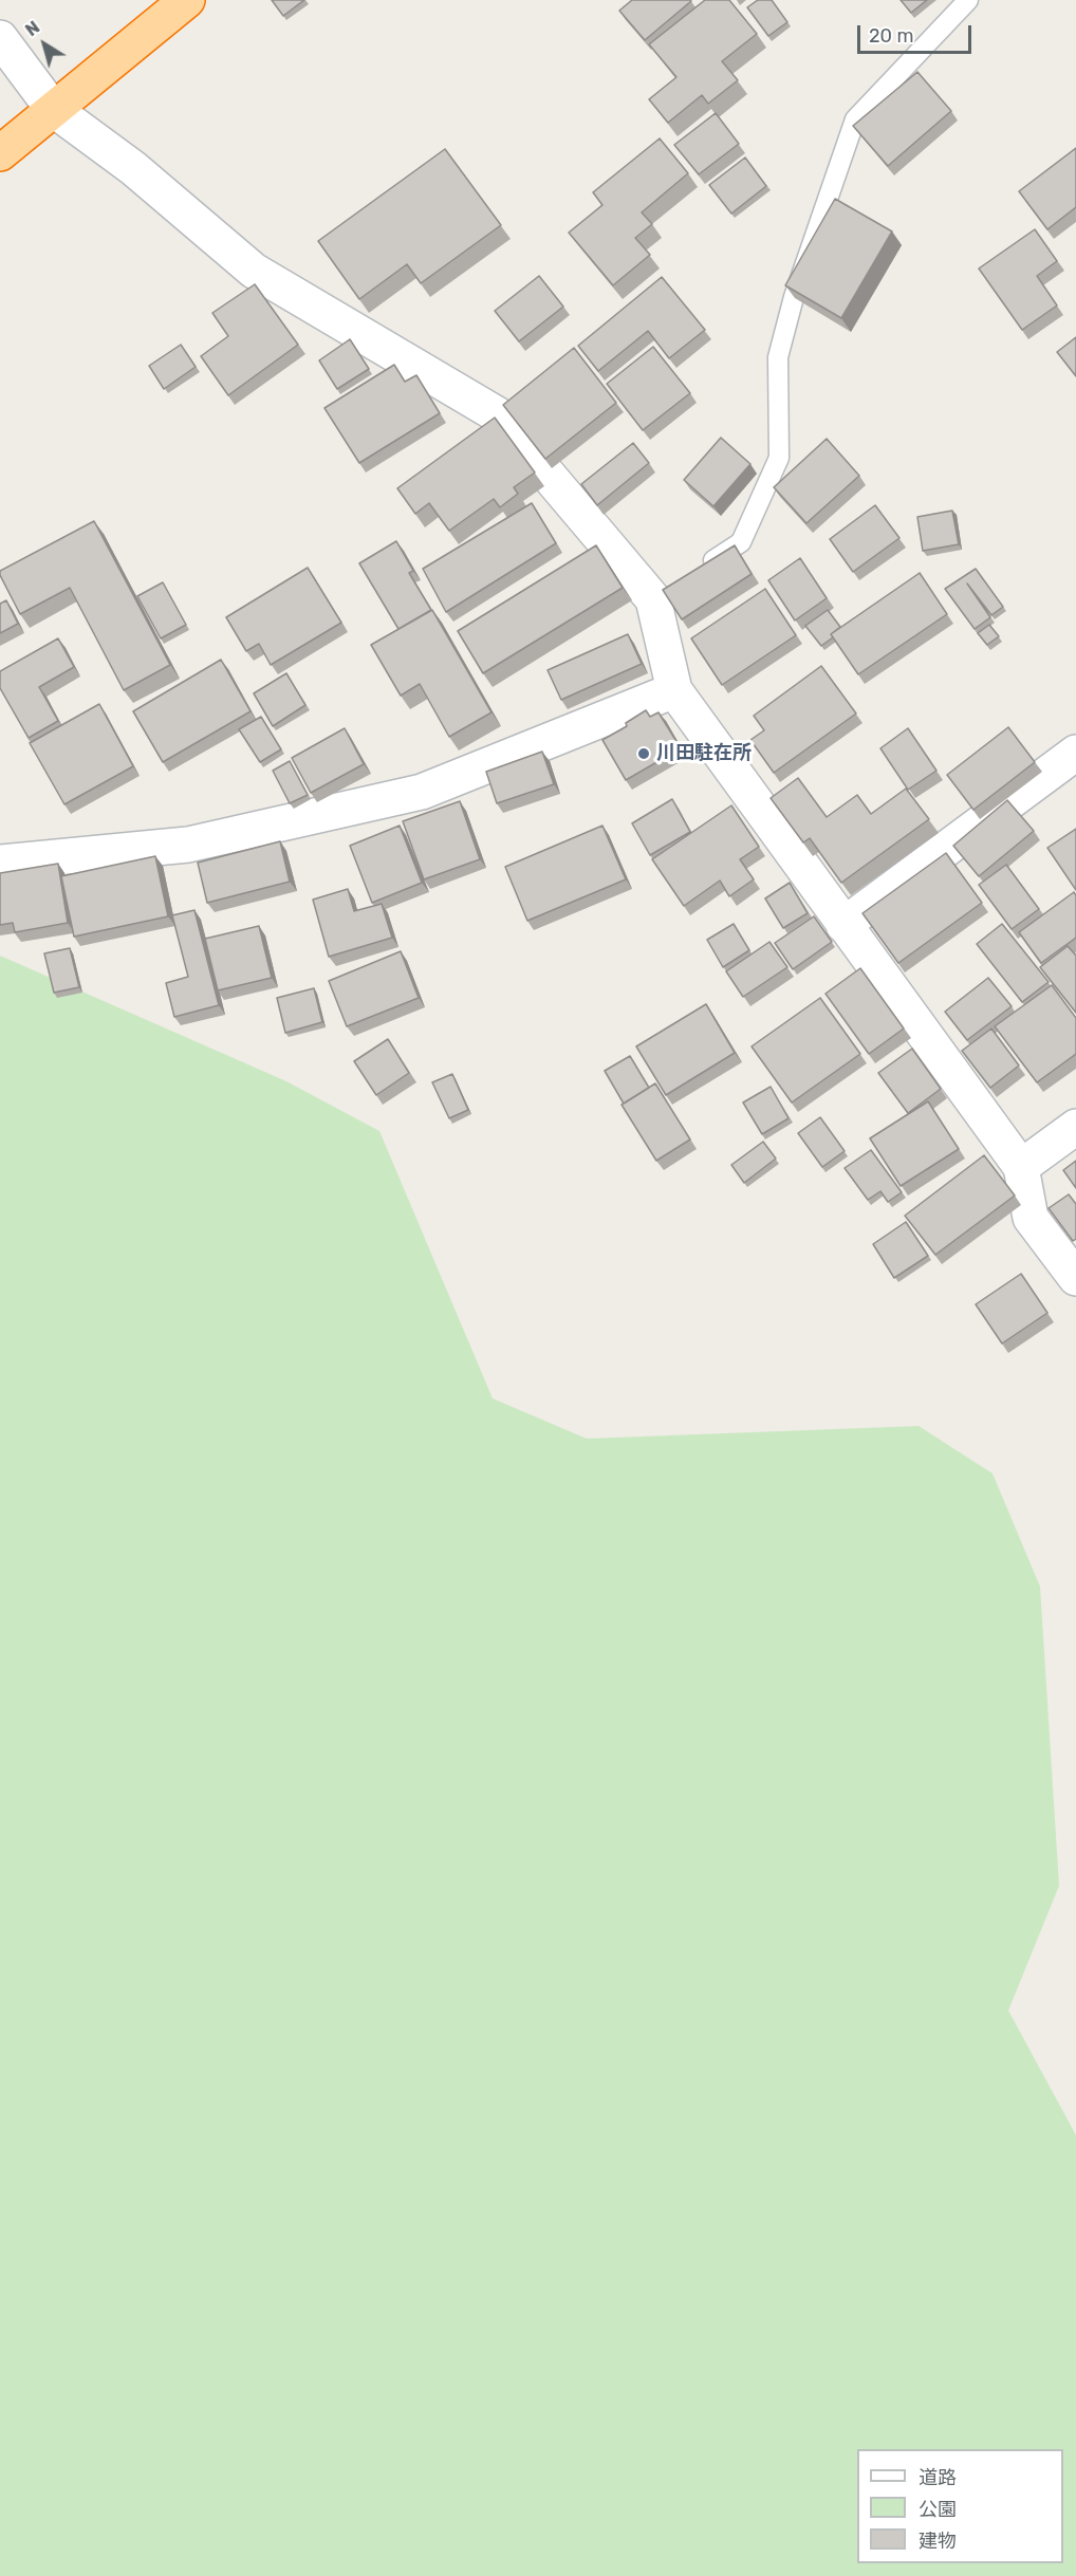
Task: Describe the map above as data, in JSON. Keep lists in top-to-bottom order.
{
  "places": ["川田駐在所"],
  "legend": ["道路", "公園", "建物"],
  "scale_bar": "20 m",
  "north": "top left"
}
